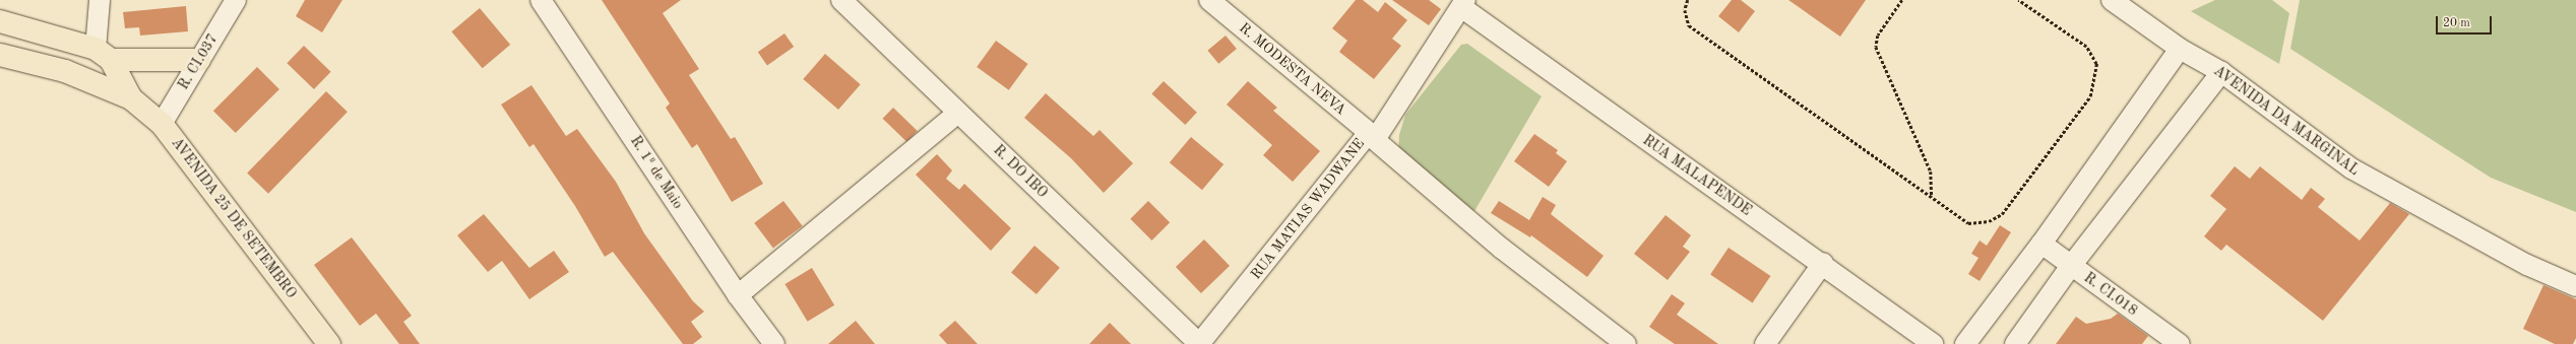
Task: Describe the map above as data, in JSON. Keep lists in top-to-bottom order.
{
  "streets": {
    "highway": ["AVENIDA 25 DE SETEMBRO"],
    "street": [
      "R. CI.037",
      "R. MODESTA NEVA",
      "AVENIDA DA MARGINAL",
      "R. DO IBO",
      "R. 1º de Maio",
      "RUA MALAPENDE",
      "RUA MATIAS WADWANE",
      "R. CI.018"
    ]
  },
  "crossings": [
    ["R. CI.037", "AVENIDA 25 DE SETEMBRO"],
    ["R. MODESTA NEVA", "RUA MATIAS WADWANE"],
    ["R. DO IBO", "RUA MATIAS WADWANE"],
    ["RUA MALAPENDE", "RUA MATIAS WADWANE"]
  ],
  "scale_bar": "20 m"
}
